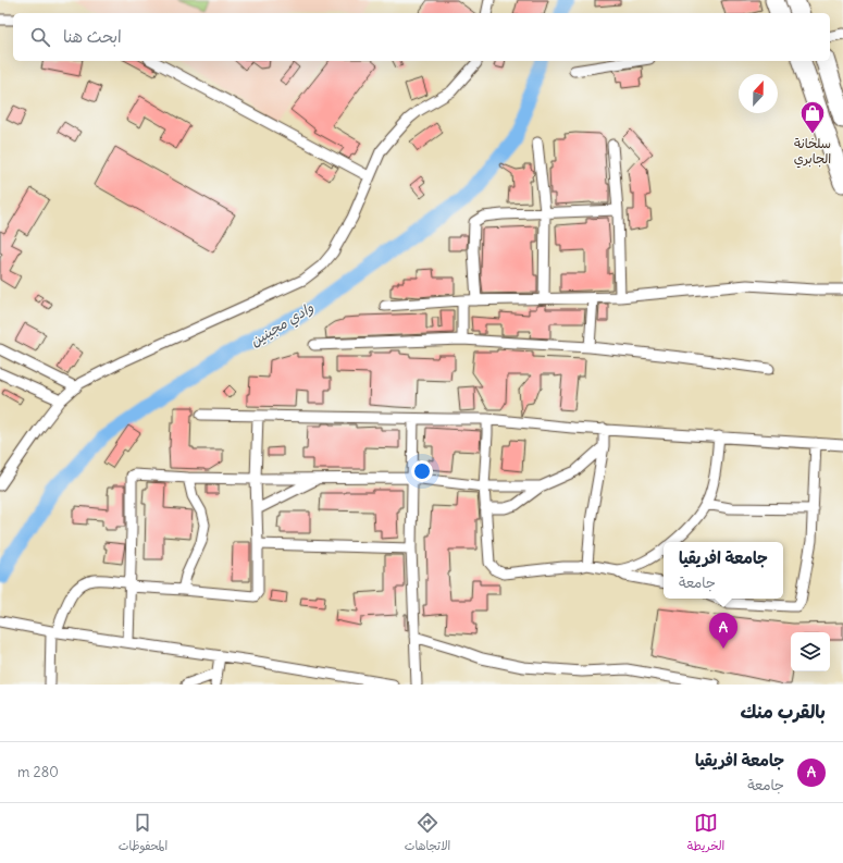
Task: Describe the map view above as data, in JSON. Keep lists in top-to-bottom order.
{
  "water": ["وادي مجينين"],
  "places": {
    "shop": ["سلخانة الجابري"]
  },
  "north": "top",
  "page": {
    "search": "ابحث هنا",
    "popup": ["جامعة افريقيا", "جامعة"],
    "pins": "A",
    "heading": "بالقرب منك",
    "list": [
      {
        "mark": "A",
        "name": "جامعة افريقيا",
        "note": "جامعة",
        "value": "280 m"
      }
    ],
    "nav": ["الخريطة", "الاتجاهات", "المحفوظات"]
  }
}
